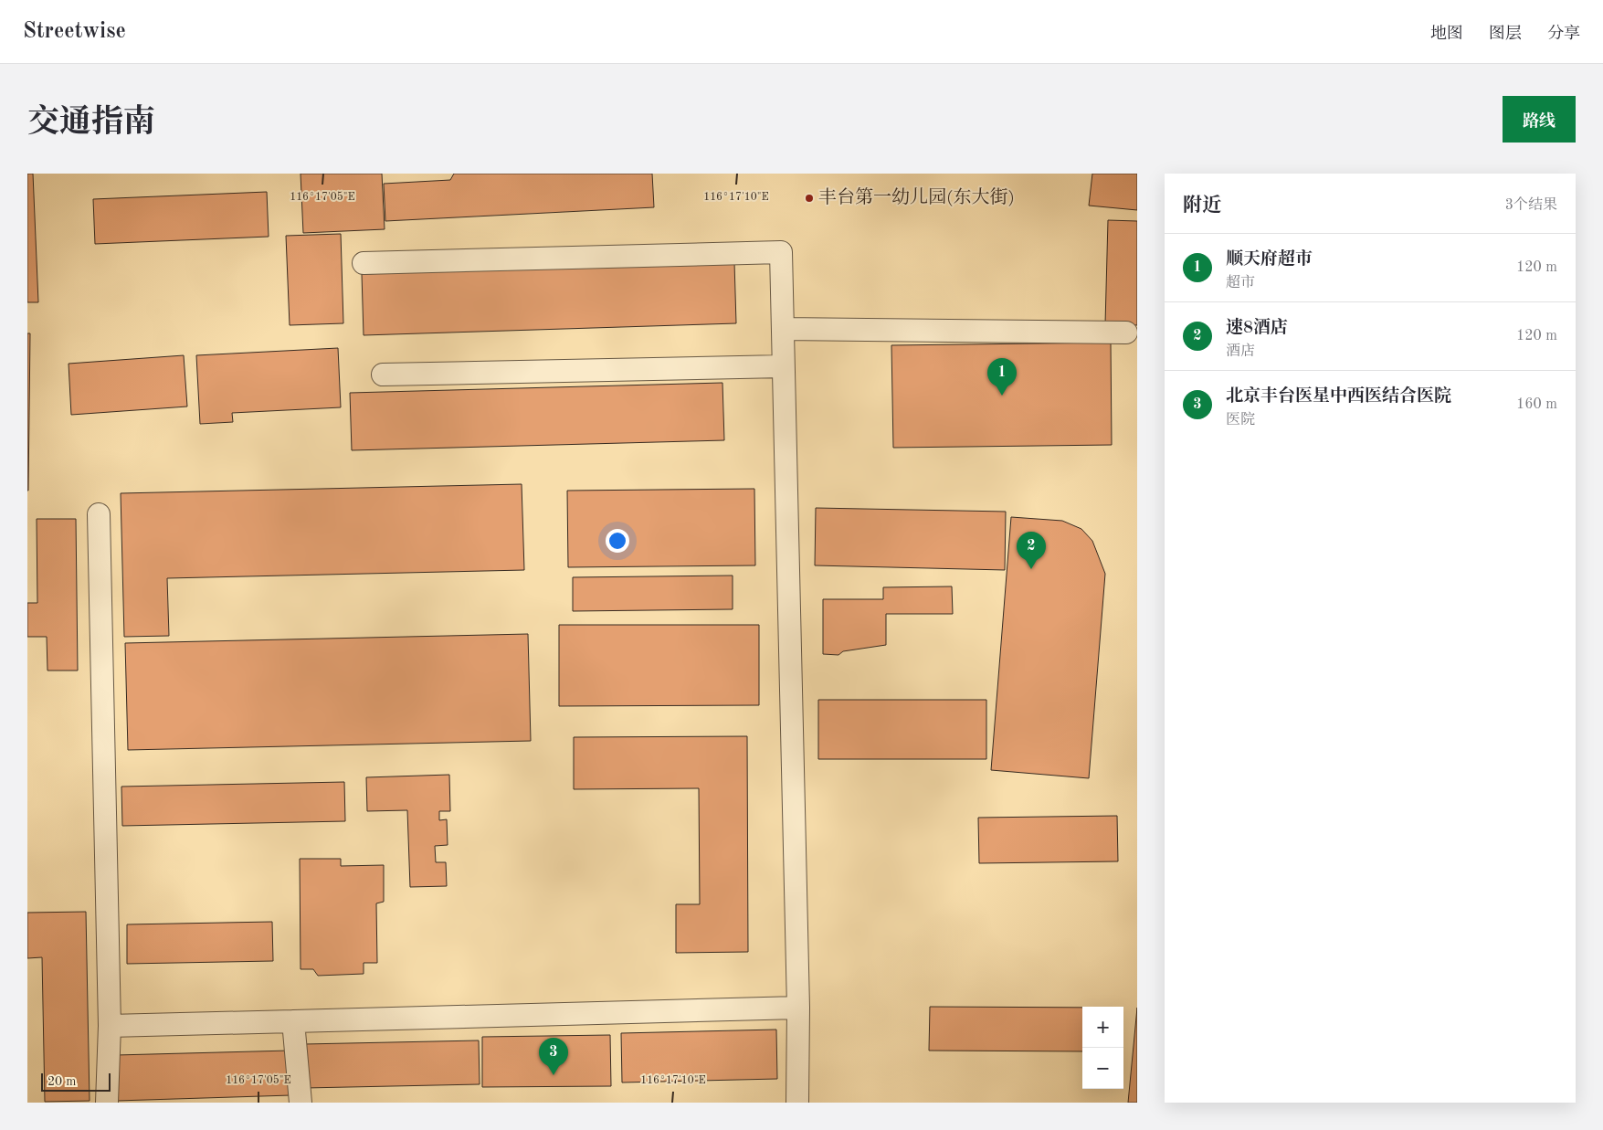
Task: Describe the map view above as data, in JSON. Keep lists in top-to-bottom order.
{
  "places": ["丰台第一幼儿园(东大街)"],
  "scale_bar": "20 m",
  "page": {
    "header": "Streetwise",
    "nav": ["地图", "图层", "分享"],
    "title": "交通指南",
    "buttons": "路线",
    "heading": ["附近", "3个结果"],
    "list": [
      {
        "mark": "1",
        "name": "顺天府超市",
        "note": "超市",
        "value": "120 m"
      },
      {
        "mark": "2",
        "name": "速8酒店",
        "note": "酒店",
        "value": "120 m"
      },
      {
        "mark": "3",
        "name": "北京丰台医星中西医结合医院",
        "note": "医院",
        "value": "160 m"
      }
    ],
    "pins": ["1", "2", "3"],
    "map_buttons": ["+", "−"],
    "scale": "20 m"
  },
  "coordinates": ["116°17'05\"E", "116°17'10\"E"]
}
